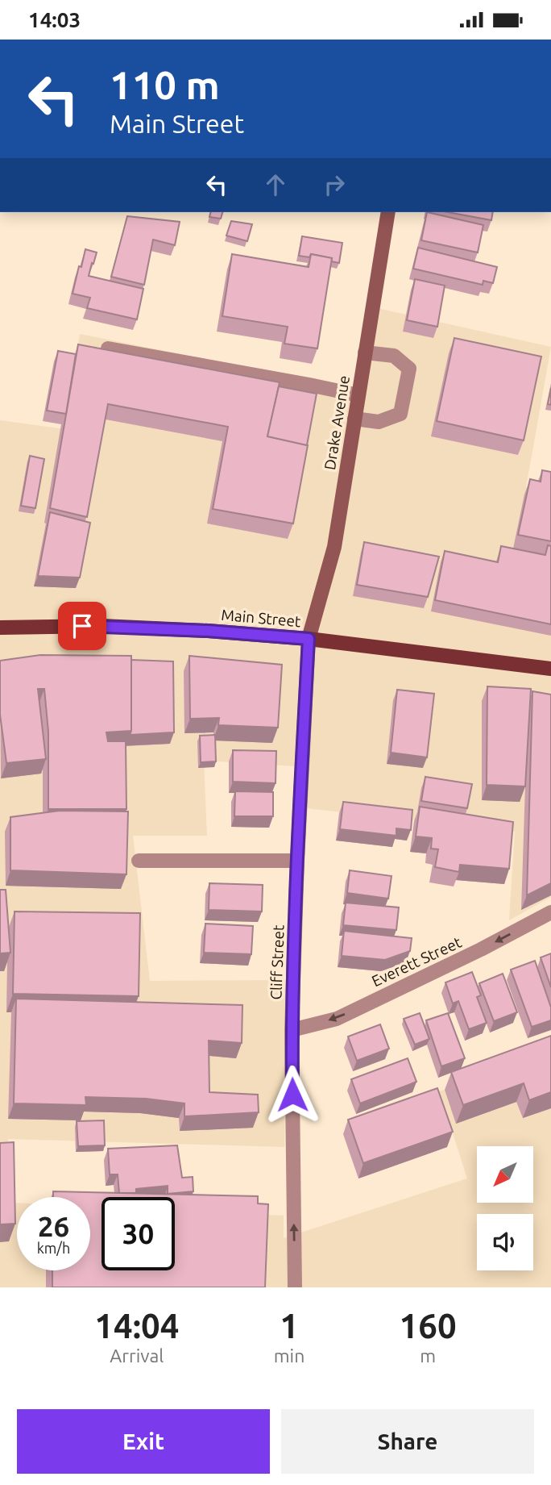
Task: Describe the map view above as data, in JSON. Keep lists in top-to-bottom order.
{
  "streets": {
    "main road": ["Main Street"],
    "street": ["Drake Avenue", "Everett Street", "Cliff Street"]
  },
  "crossings": [
    ["Drake Avenue", "Main Street"],
    ["Drake Avenue", "Cliff Street"],
    ["Main Street", "Cliff Street"],
    ["Everett Street", "Cliff Street"]
  ],
  "one_way": ["Everett Street", "Cliff Street"],
  "north": "bottom left",
  "page": {
    "status": "14:03",
    "turn": ["110 m", "Main Street"],
    "speed": "26 km/h",
    "limit": "30",
    "eta": [
      "14:04",
      "Arrival",
      "1",
      "min",
      "160",
      "m"
    ],
    "buttons": ["Exit", "Share"]
  }
}
